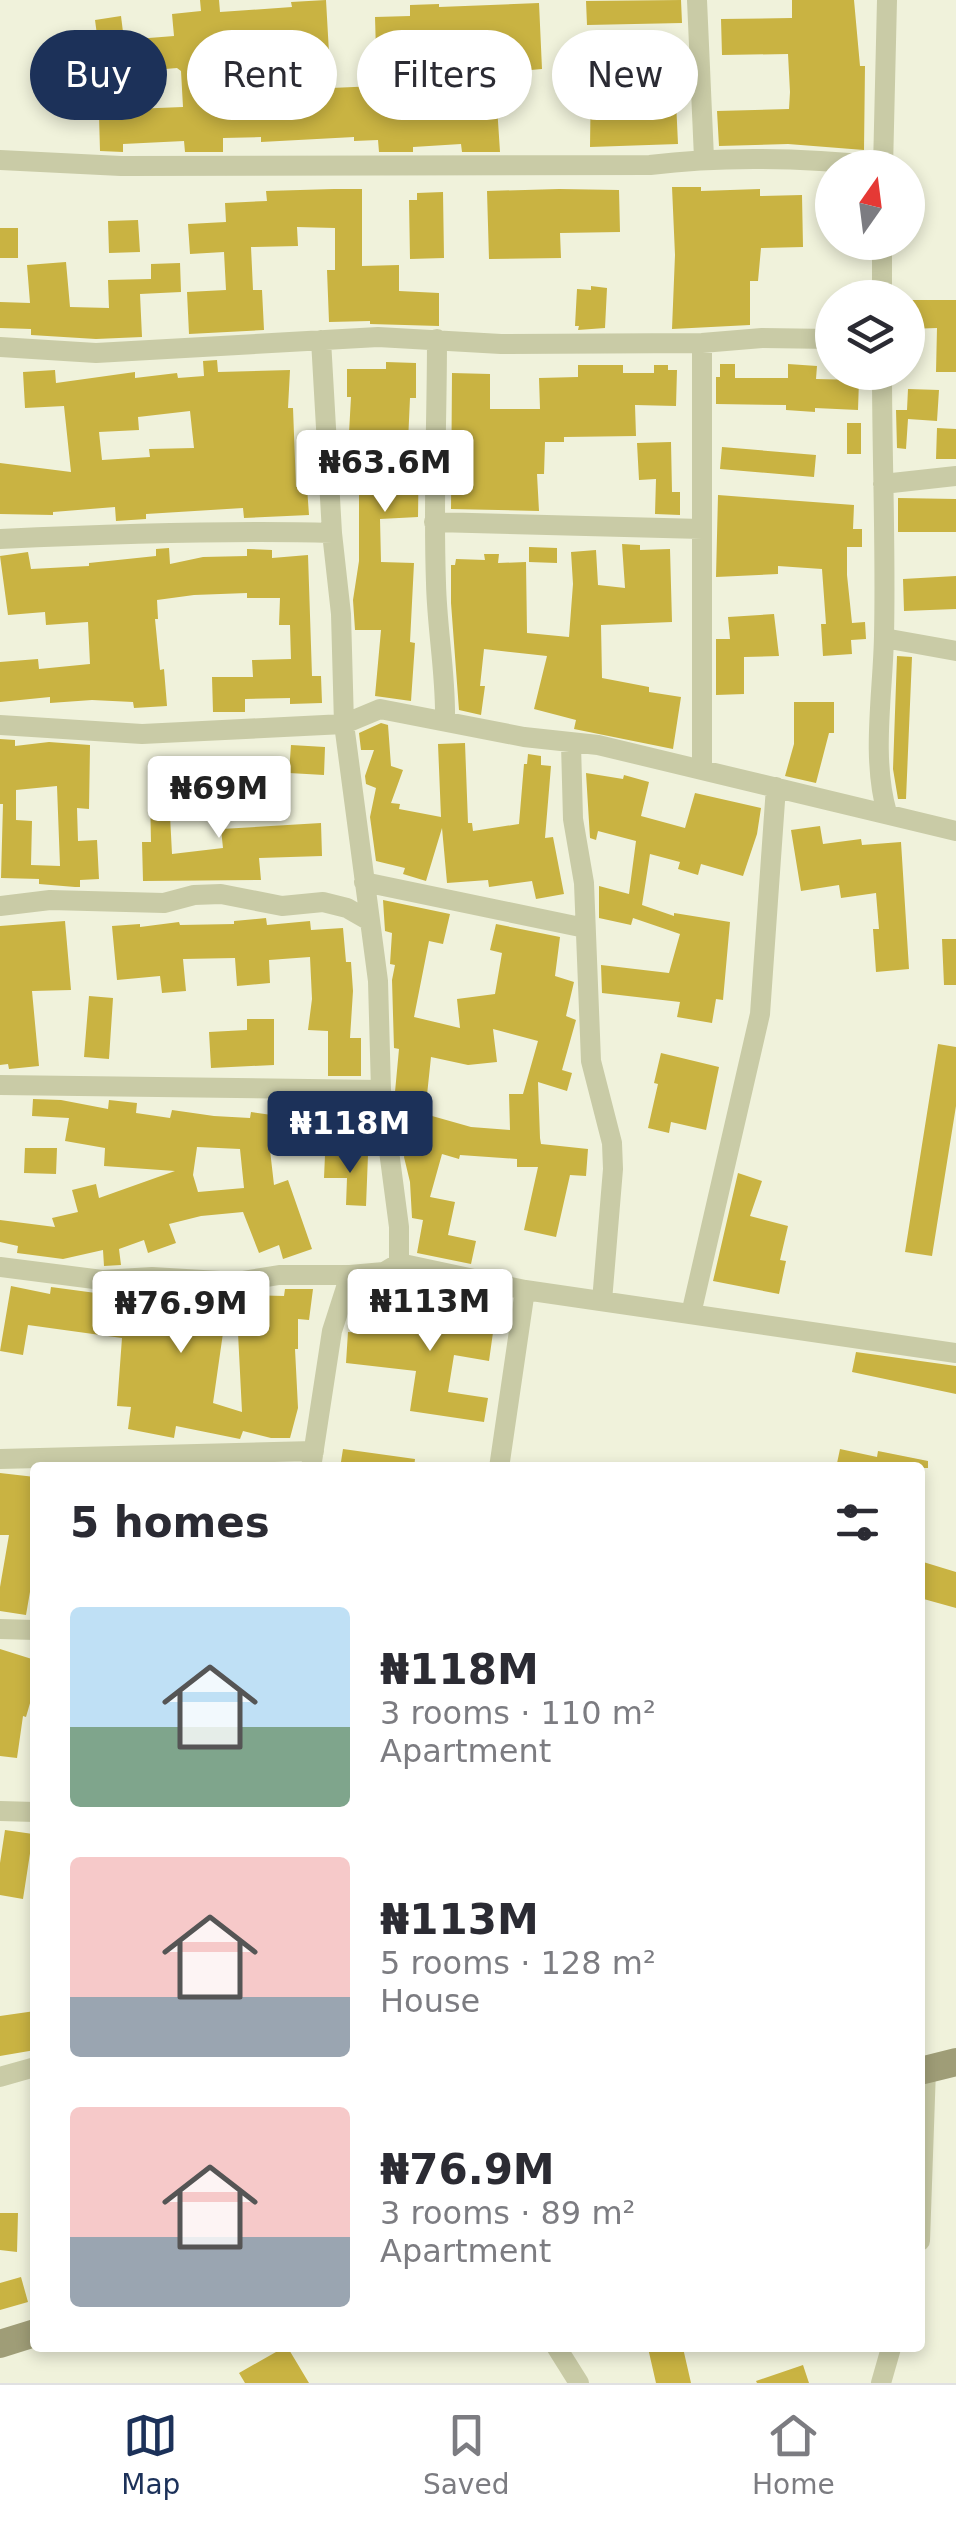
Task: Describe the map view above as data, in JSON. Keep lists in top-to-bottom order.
{
  "north": "top",
  "page": {
    "chip": [
      "Buy",
      "Rent",
      "Filters",
      "New"
    ],
    "price": [
      "₦63.6M",
      "₦69M",
      "₦118M",
      "₦113M",
      "₦76.9M"
    ],
    "heading": "5 homes",
    "list": [
      {
        "name": "₦118M",
        "note": "3 rooms · 110 m² · Apartment"
      },
      {
        "name": "₦113M",
        "note": "5 rooms · 128 m² · House"
      },
      {
        "name": "₦76.9M",
        "note": "3 rooms · 89 m² · Apartment"
      }
    ],
    "tabs": ["Map", "Saved", "Home"]
  }
}
